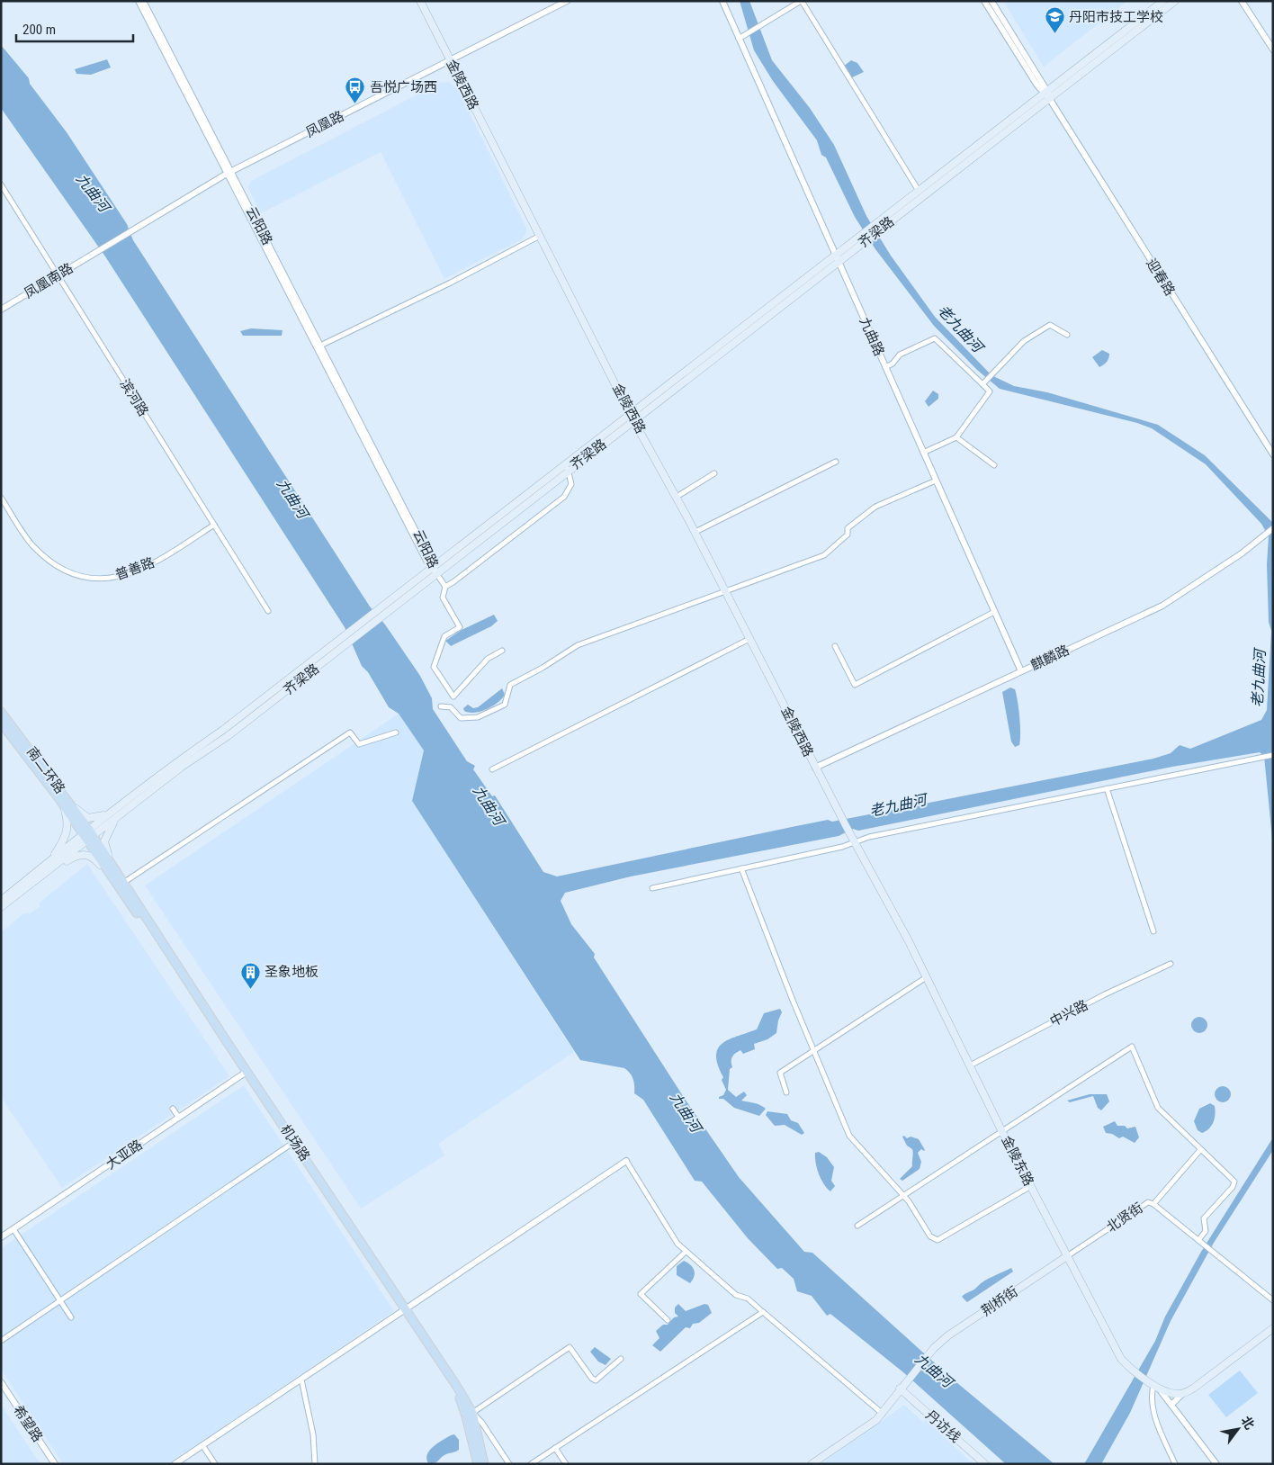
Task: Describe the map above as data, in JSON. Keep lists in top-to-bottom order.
{
  "streets": {
    "main road": [
      "金陵西路",
      "齐梁路",
      "南二环路",
      "机场路",
      "金陵东路",
      "荆桥街",
      "丹访线"
    ],
    "street": [
      "凤凰路",
      "云阳路",
      "迎春路",
      "凤凰南路",
      "九曲路",
      "滨河路",
      "普善路",
      "麒麟路",
      "中兴路",
      "大亚路",
      "北贤街",
      "希望路"
    ]
  },
  "crossings": [
    ["金陵西路", "凤凰路"],
    ["金陵西路", "齐梁路"],
    ["金陵西路", "麒麟路"],
    ["凤凰路", "云阳路"],
    ["凤凰路", "凤凰南路"],
    ["云阳路", "齐梁路"],
    ["云阳路", "凤凰南路"],
    ["齐梁路", "迎春路"],
    ["齐梁路", "九曲路"],
    ["齐梁路", "南二环路"],
    ["齐梁路", "机场路"],
    ["凤凰南路", "滨河路"],
    ["九曲路", "麒麟路"],
    ["滨河路", "普善路"],
    ["南二环路", "机场路"],
    ["中兴路", "金陵东路"],
    ["机场路", "大亚路"],
    ["金陵东路", "北贤街"],
    ["金陵东路", "荆桥街"],
    ["北贤街", "荆桥街"],
    ["荆桥街", "丹访线"]
  ],
  "water": ["九曲河", "老九曲河"],
  "places": {
    "school or university": ["丹阳市技工学校"],
    "bus stop": ["吾悦广场西"],
    "building": ["圣象地板"]
  },
  "scale_bar": "200 m",
  "north": "top right"
}
